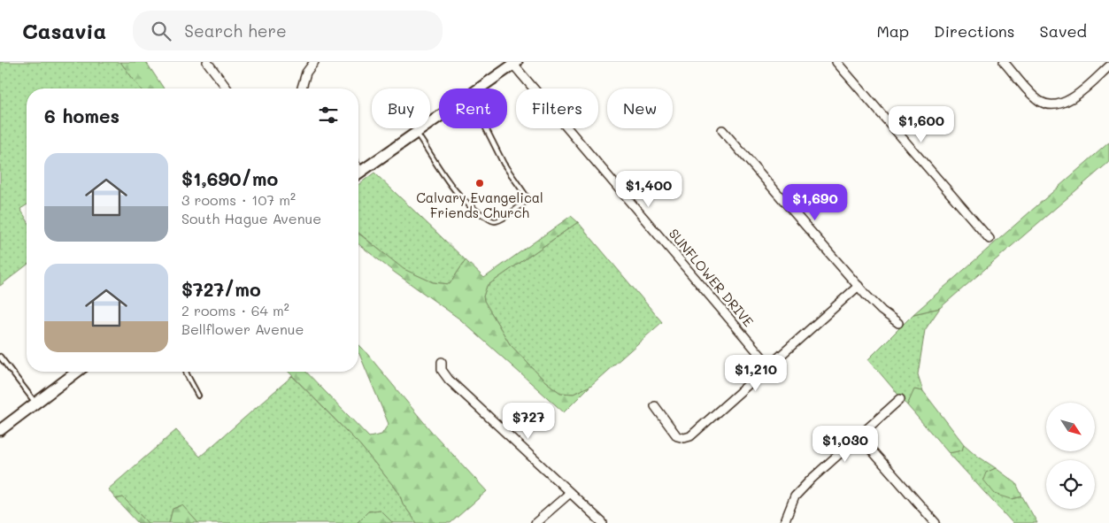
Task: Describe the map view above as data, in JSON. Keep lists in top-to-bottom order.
{
  "streets": {
    "street": ["SUNFLOWER DRIVE"]
  },
  "places": ["Calvary Evangelical Friends Church"],
  "north": "bottom right",
  "page": {
    "header": "Casavia",
    "search": "Search here",
    "nav": ["Map", "Directions", "Saved"],
    "chip": [
      "Buy",
      "Rent",
      "Filters",
      "New"
    ],
    "heading": "6 homes",
    "price": [
      "$1,600",
      "$1,400",
      "$1,690",
      "$1,210",
      "$727",
      "$1,030"
    ],
    "list": [
      {
        "name": "$1,690/mo",
        "note": "3 rooms · 107 m² · South Hague Avenue"
      },
      {
        "name": "$727/mo",
        "note": "2 rooms · 64 m² · Bellflower Avenue"
      }
    ]
  }
}
